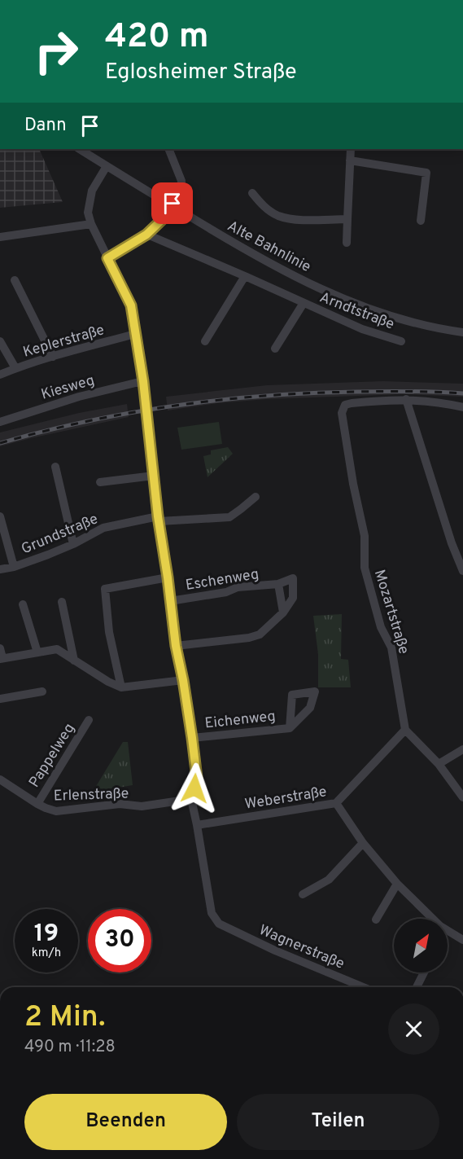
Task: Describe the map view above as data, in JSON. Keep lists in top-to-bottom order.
{
  "streets": {
    "street": [
      "Alte Bahnlinie",
      "Arndtstraße",
      "Keplerstraße",
      "Kiesweg",
      "Grundstraße",
      "Eschenweg",
      "Mozartstraße",
      "Eichenweg",
      "Pappelweg",
      "Erlenstraße",
      "Weberstraße",
      "Wagnerstraße"
    ]
  },
  "crossings": [
    ["Mozartstraße", "Weberstraße"],
    ["Pappelweg", "Erlenstraße"],
    ["Weberstraße", "Wagnerstraße"]
  ],
  "north": "top right",
  "page": {
    "turn": ["420 m", "Eglosheimer Straße"],
    "then": "Dann",
    "speed": "19 km/h",
    "limit": "30",
    "heading": ["2 Min.", "490 m · 11:28"],
    "buttons": ["Beenden", "Teilen"]
  }
}
